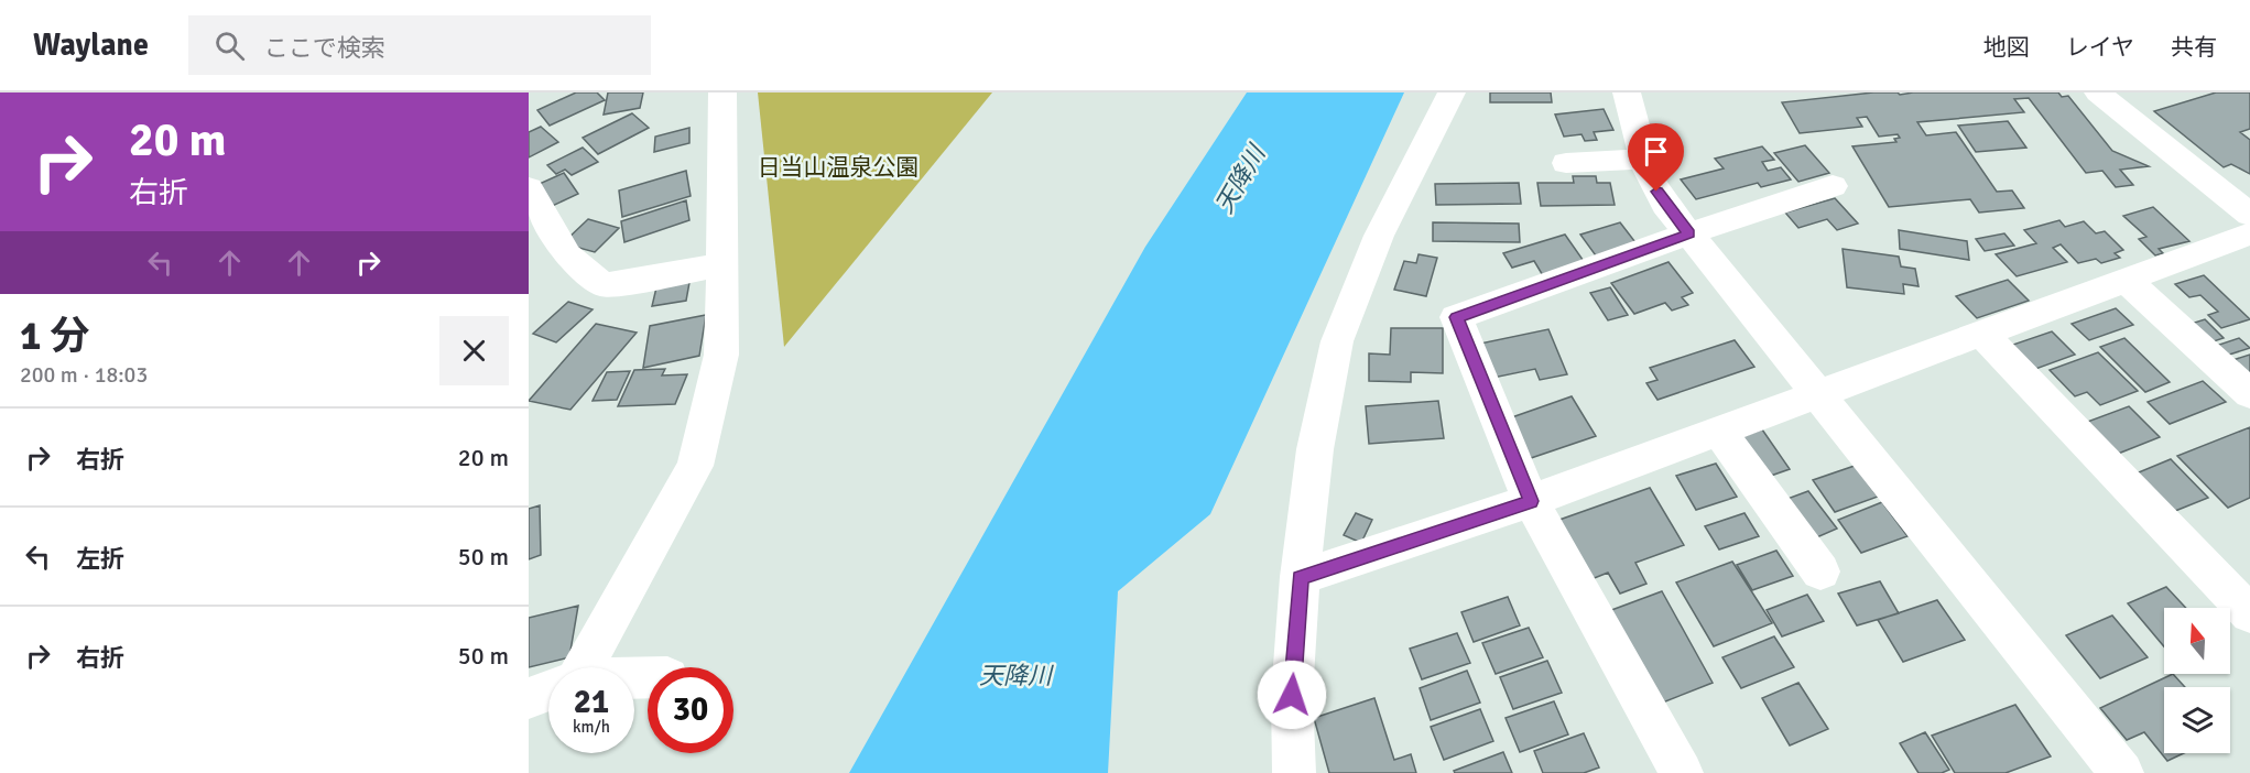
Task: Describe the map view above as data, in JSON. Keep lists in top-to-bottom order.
{
  "water": ["天降川"],
  "parks": ["日当山温泉公園"],
  "north": "top",
  "page": {
    "header": "Waylane",
    "search": "ここで検索",
    "nav": ["地図", "レイヤ", "共有"],
    "turn": ["20 m", "右折"],
    "heading": ["1 分", "200 m · 18:03"],
    "list": [
      {
        "name": "右折",
        "value": "20 m"
      },
      {
        "name": "左折",
        "value": "50 m"
      },
      {
        "name": "右折",
        "value": "50 m"
      }
    ],
    "speed": "21 km/h",
    "limit": "30"
  }
}
